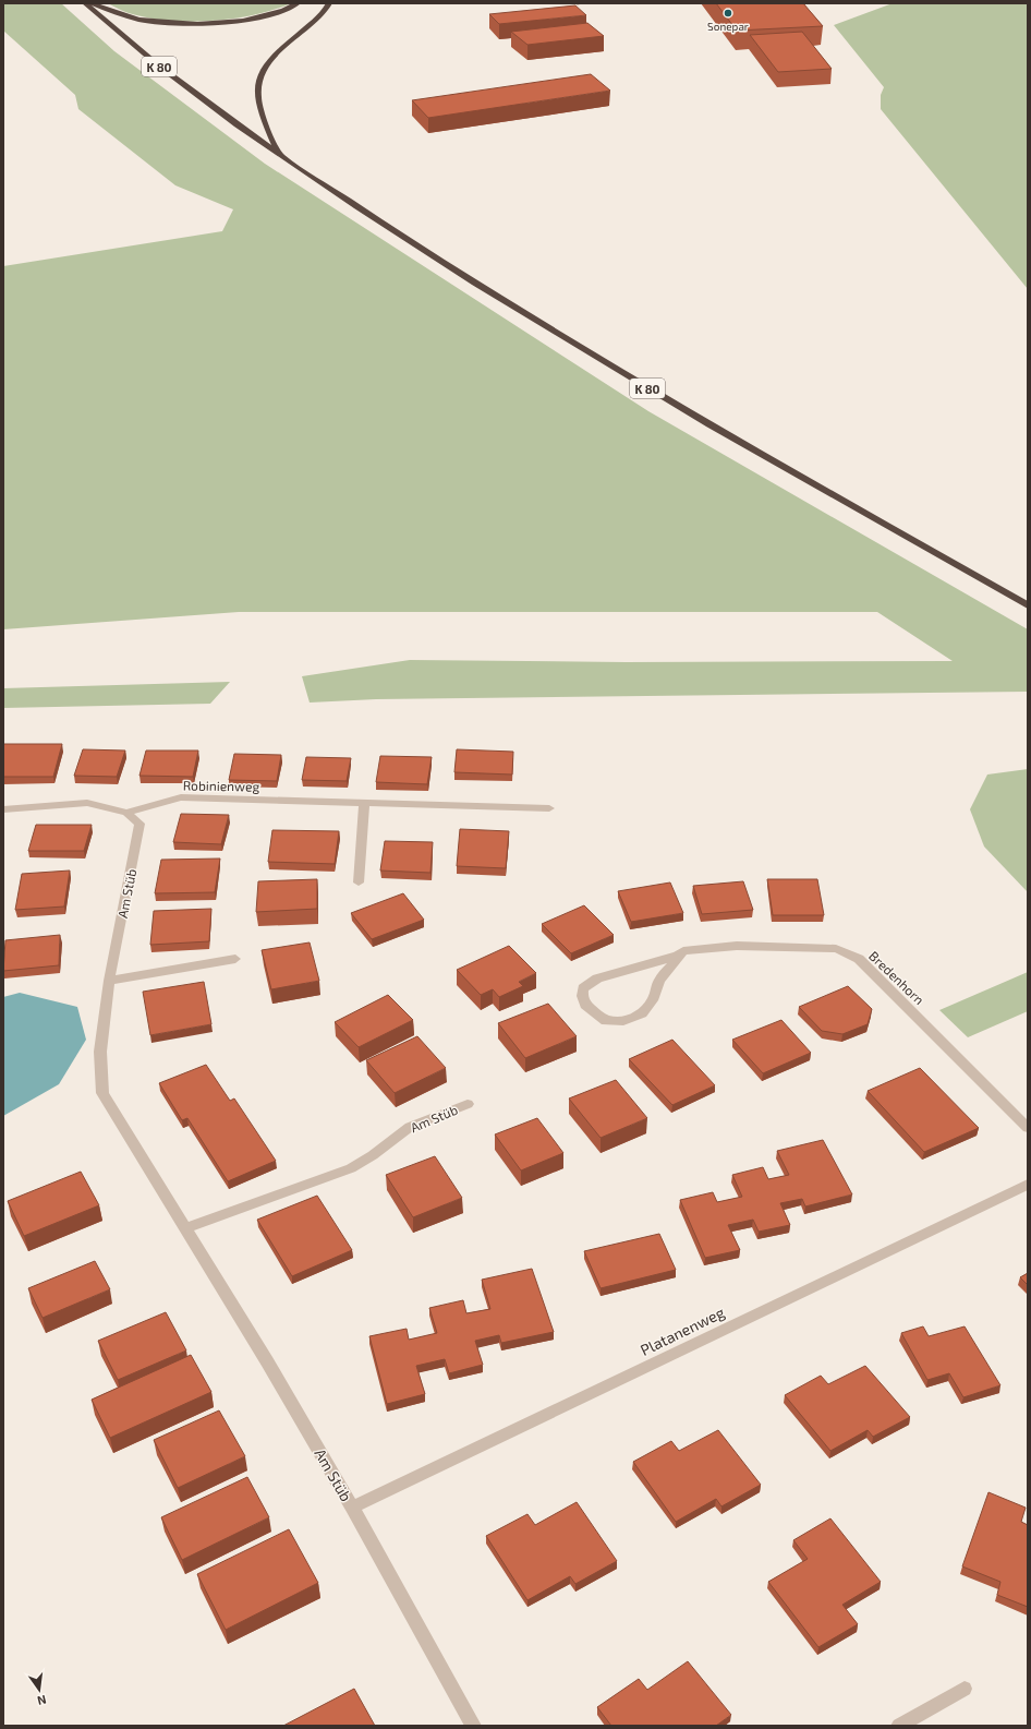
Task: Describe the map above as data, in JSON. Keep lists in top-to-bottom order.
{
  "streets": {
    "highway": ["K 80"],
    "street": [
      "Robinienweg",
      "Am Stüb",
      "Bredenhorn",
      "Platanenweg"
    ]
  },
  "crossings": [
    ["Robinienweg", "Am Stüb"],
    ["Am Stüb", "Platanenweg"]
  ],
  "places": ["Sonepar"],
  "north": "bottom"
}
